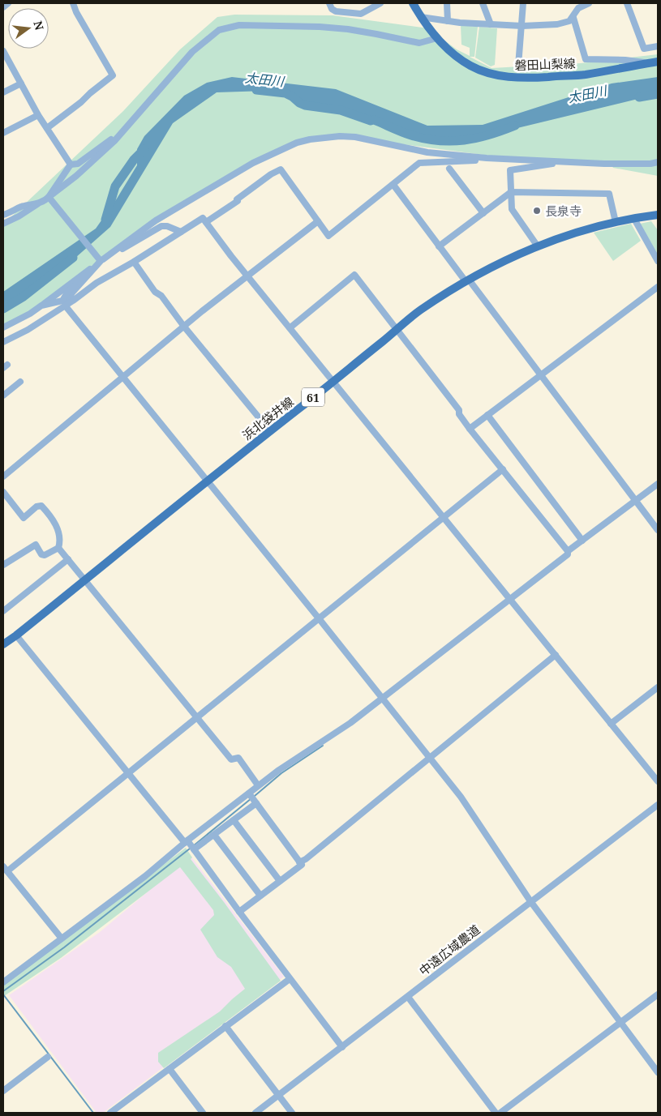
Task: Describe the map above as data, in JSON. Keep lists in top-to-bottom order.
{
  "streets": {
    "main road": ["磐田山梨線", "61", "浜北袋井線"],
    "street": ["中遠広域農道"]
  },
  "water": ["太田川"],
  "places": ["長泉寺"],
  "north": "right"
}
